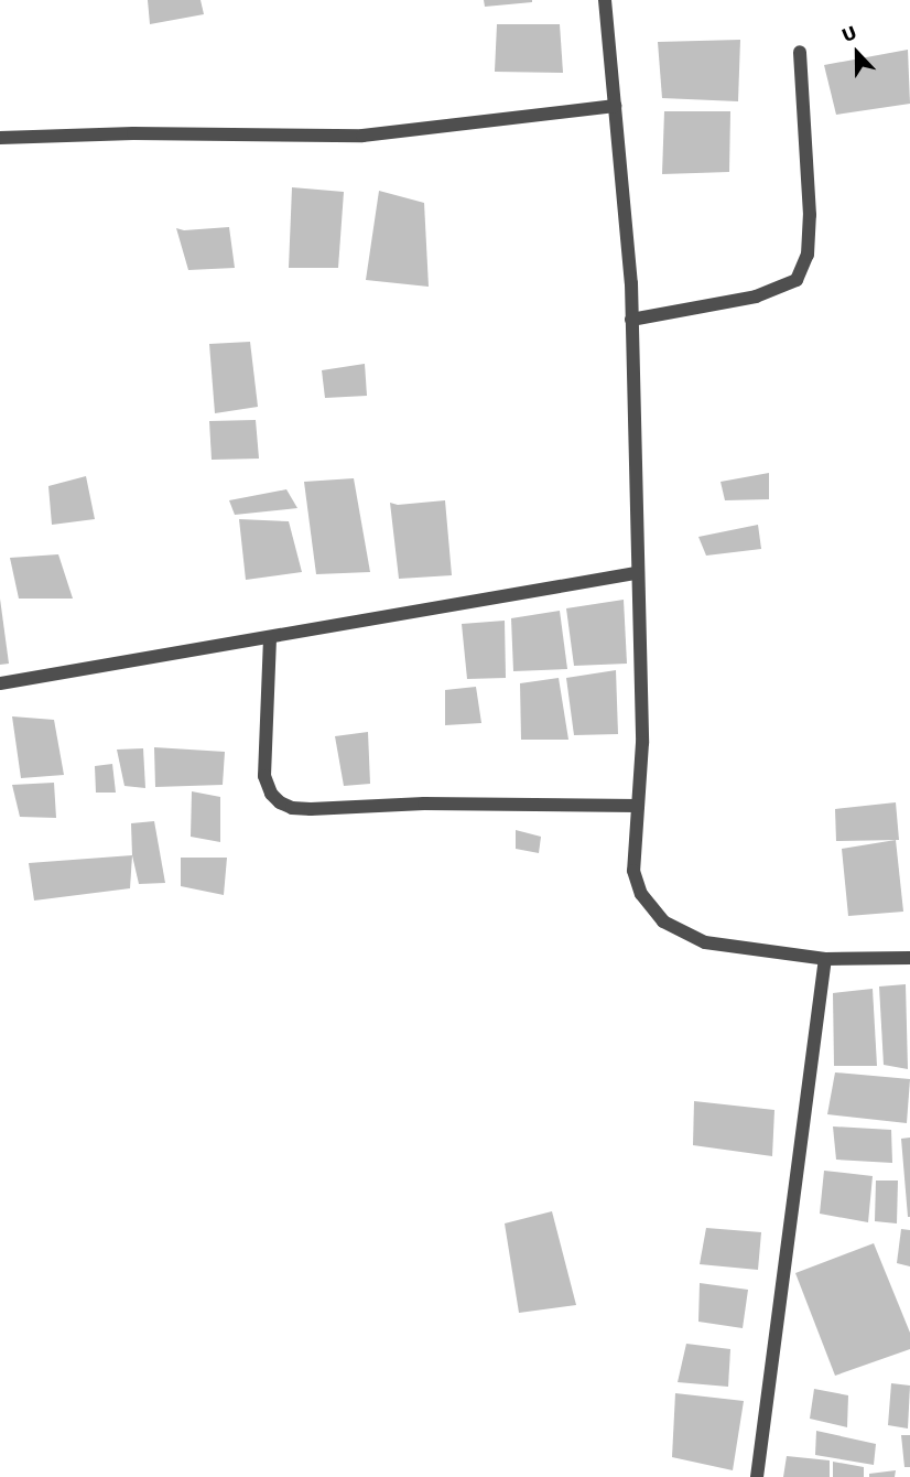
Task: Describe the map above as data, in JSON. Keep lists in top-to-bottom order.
{
  "north": "top"
}
